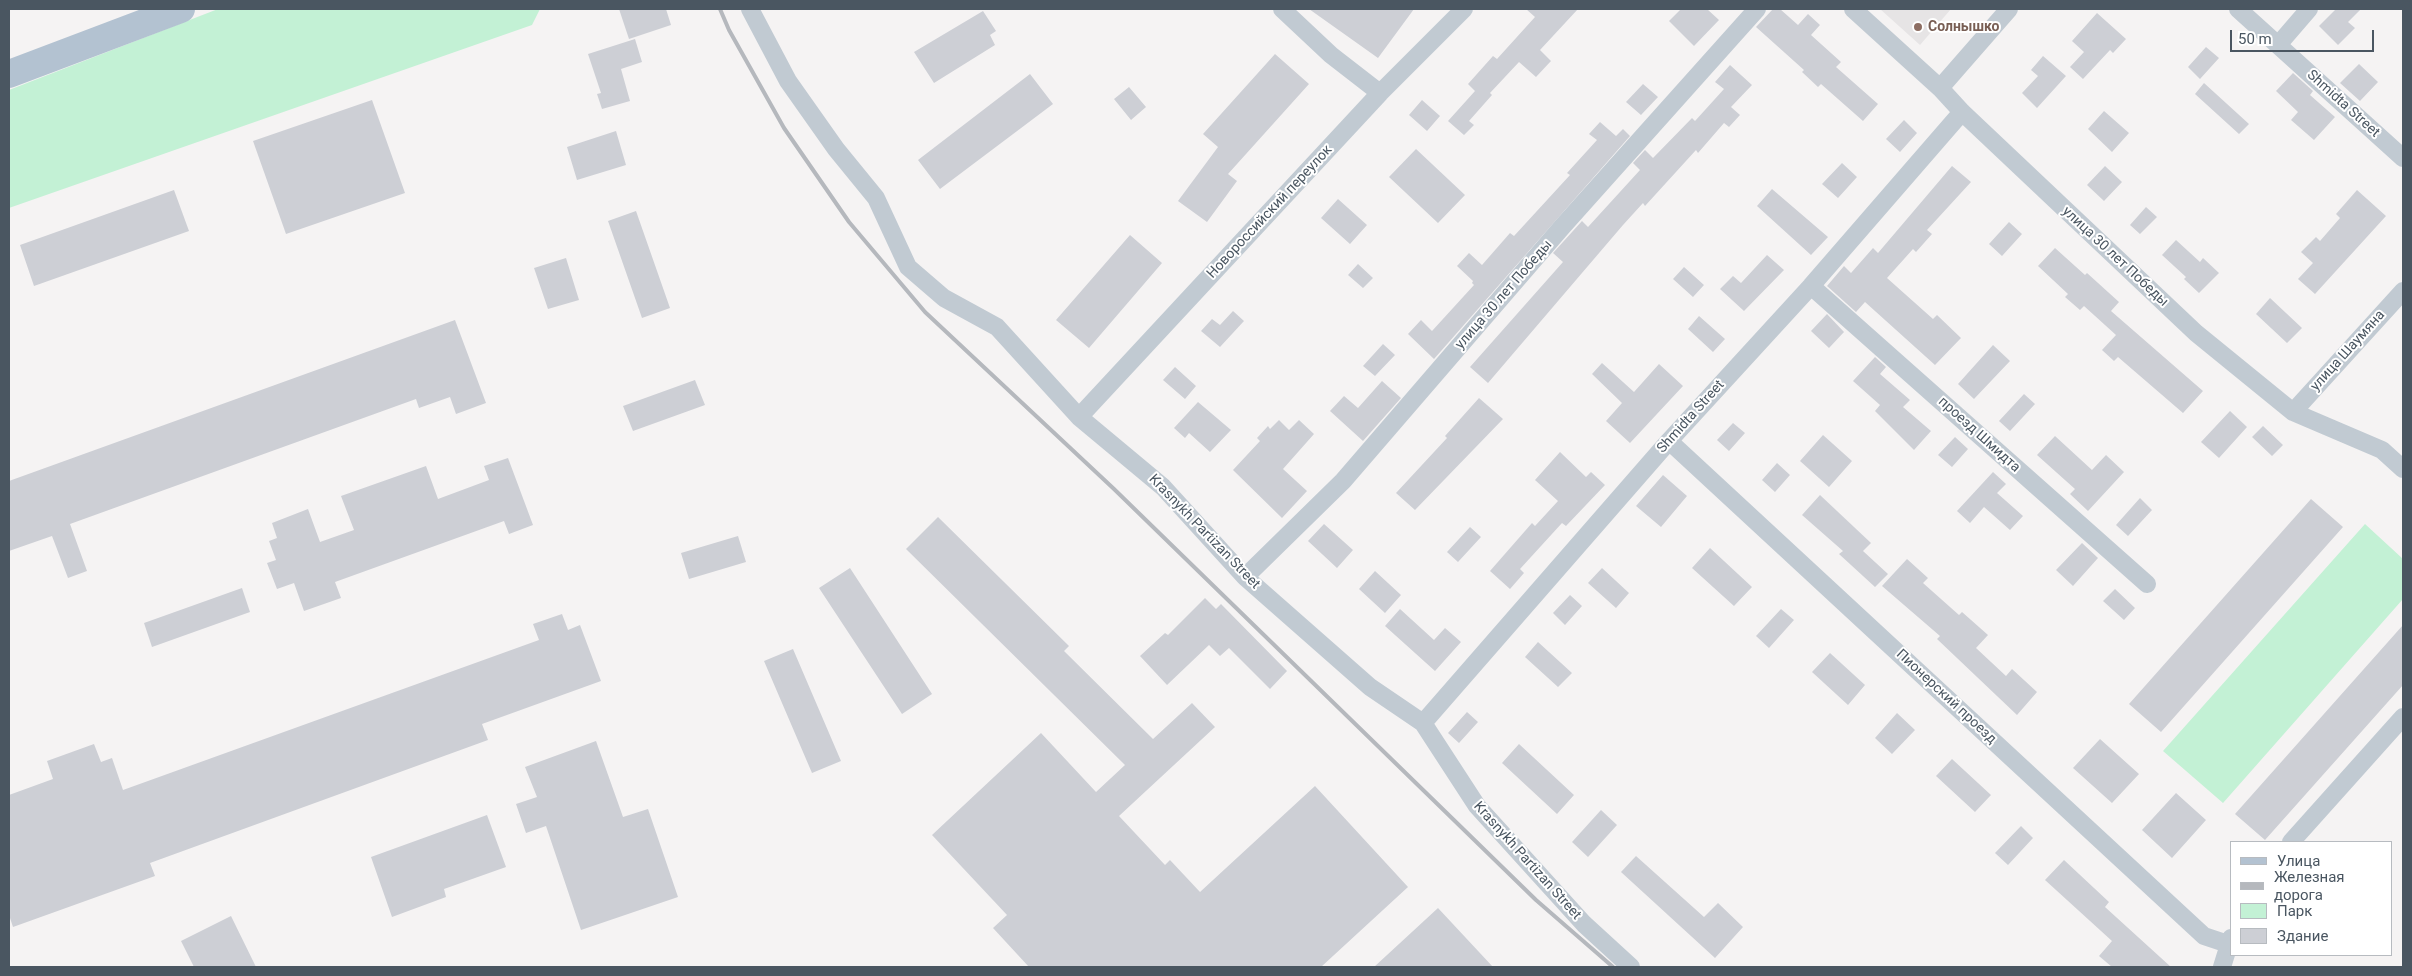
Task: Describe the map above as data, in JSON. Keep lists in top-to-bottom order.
{
  "streets": {
    "street": [
      "Shmidta Street",
      "Новороссийский переулок",
      "улица 30 лет Победы",
      "улица Шаумяна",
      "проезд Шмидта",
      "Krasnykh Partizan Street",
      "Пионерский проезд"
    ]
  },
  "crossings": [
    ["Shmidta Street", "улица 30 лет Победы"],
    ["Shmidta Street", "проезд Шмидта"],
    ["Shmidta Street", "Krasnykh Partizan Street"],
    ["Shmidta Street", "Пионерский проезд"],
    ["Новороссийский переулок", "Krasnykh Partizan Street"],
    ["улица 30 лет Победы", "улица Шаумяна"],
    ["улица 30 лет Победы", "Krasnykh Partizan Street"]
  ],
  "places": ["Солнышко"],
  "legend": [
    "Улица",
    "Железная дорога",
    "Парк",
    "Здание"
  ],
  "scale_bar": "50 m"
}
